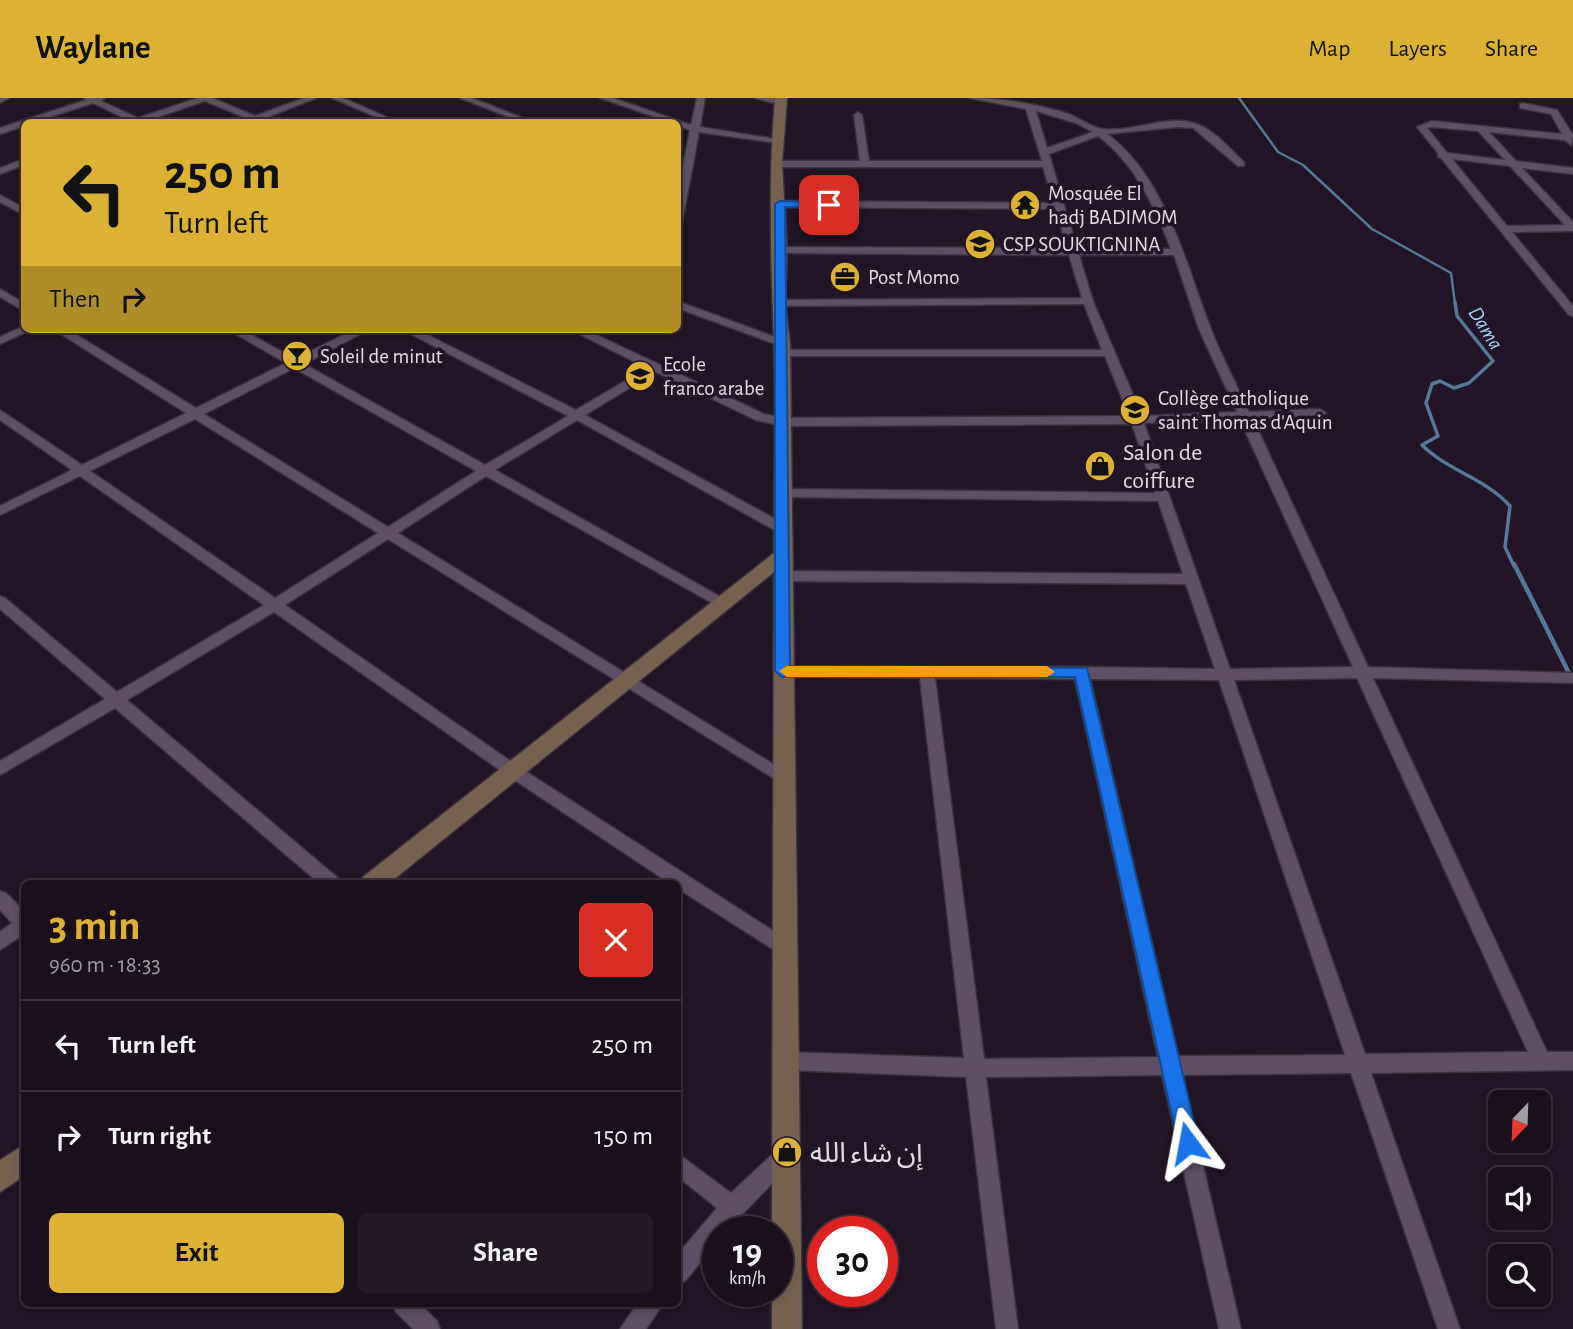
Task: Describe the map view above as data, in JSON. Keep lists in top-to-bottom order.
{
  "water": ["Dama"],
  "places": {
    "temple": ["Mosquée El hadj BADIMOM"],
    "school or university": ["CSP SOUKTIGNINA", "Ecole franco arabe", "Collège catholique saint Thomas d'Aquin"],
    "office": ["Post Momo"],
    "bar": ["Soleil de minut"],
    "shop": ["Salon de coiffure", "إن شاء الله"]
  },
  "north": "bottom left",
  "page": {
    "header": "Waylane",
    "nav": ["Map", "Layers", "Share"],
    "turn": ["250 m", "Turn left"],
    "then": "Then",
    "heading": ["3 min", "960 m · 18:33"],
    "list": [
      {
        "name": "Turn left",
        "value": "250 m"
      },
      {
        "name": "Turn right",
        "value": "150 m"
      }
    ],
    "buttons": ["Exit", "Share"],
    "speed": "19 km/h",
    "limit": "30"
  }
}
